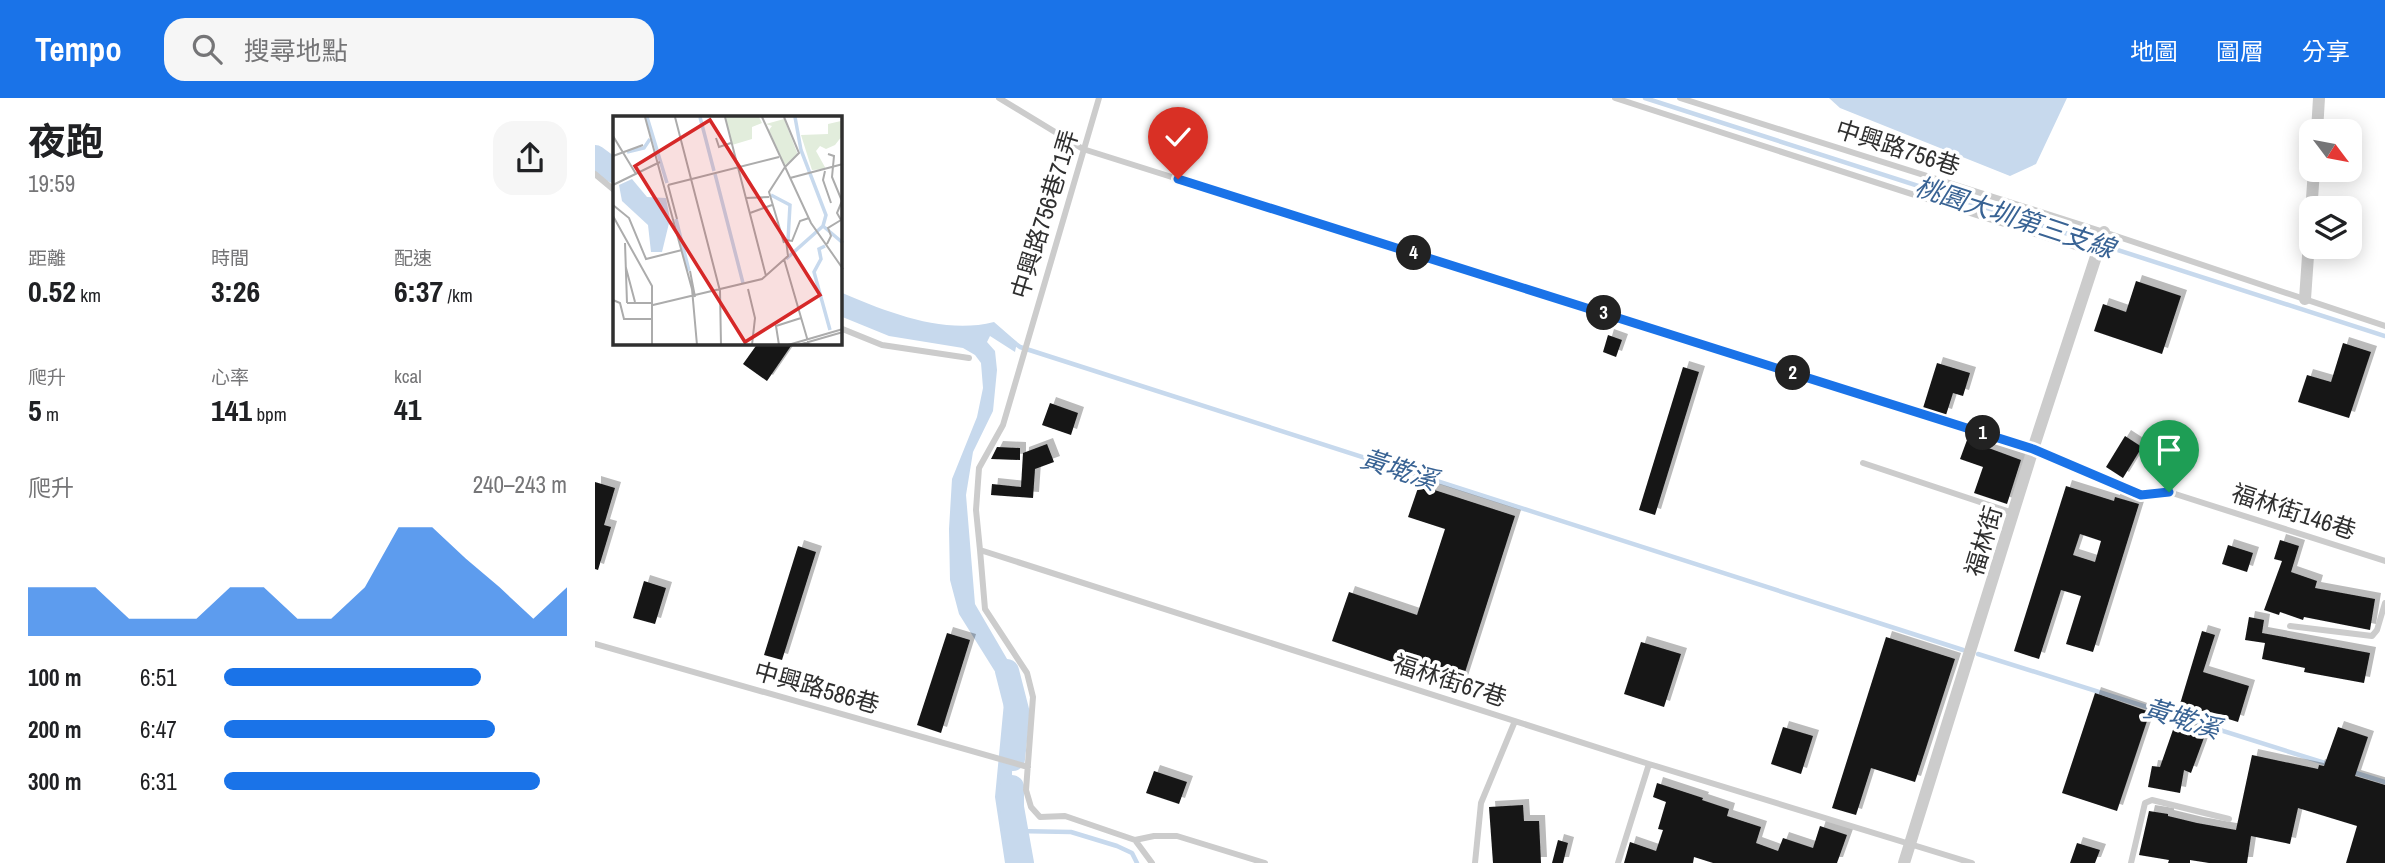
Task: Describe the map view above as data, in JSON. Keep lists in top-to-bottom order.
{
  "streets": {
    "street": ["福林街"],
    "lane": [
      "中興路756巷",
      "中興路756巷71弄",
      "福林街146巷",
      "福林街67巷",
      "中興路586巷"
    ]
  },
  "crossings": [
    ["中興路756巷", "福林街"],
    ["中興路756巷71弄", "福林街146巷"],
    ["中興路756巷71弄", "福林街67巷"],
    ["中興路756巷71弄", "中興路586巷"],
    ["福林街146巷", "福林街"],
    ["福林街", "福林街67巷"]
  ],
  "water": ["桃園大圳第三支線", "黃墘溪"],
  "north": "bottom right",
  "page": {
    "header": "Tempo",
    "search": "搜尋地點",
    "nav": ["地圖", "圖層", "分享"],
    "heading": ["夜跑", "19:59"],
    "stats": [
      ["距離", "0.52 km"],
      ["時間", "3:26"],
      ["配速", "6:37 /km"],
      ["爬升", "5 m"],
      ["心率", "141 bpm"],
      ["kcal", "41"]
    ],
    "pins": [
      "4",
      "3",
      "2",
      "1"
    ],
    "chart": ["爬升", "240–243 m"],
    "list": [
      {
        "name": "100 m",
        "note": "6:51"
      },
      {
        "name": "200 m",
        "note": "6:47"
      },
      {
        "name": "300 m",
        "note": "6:31"
      }
    ]
  }
}
